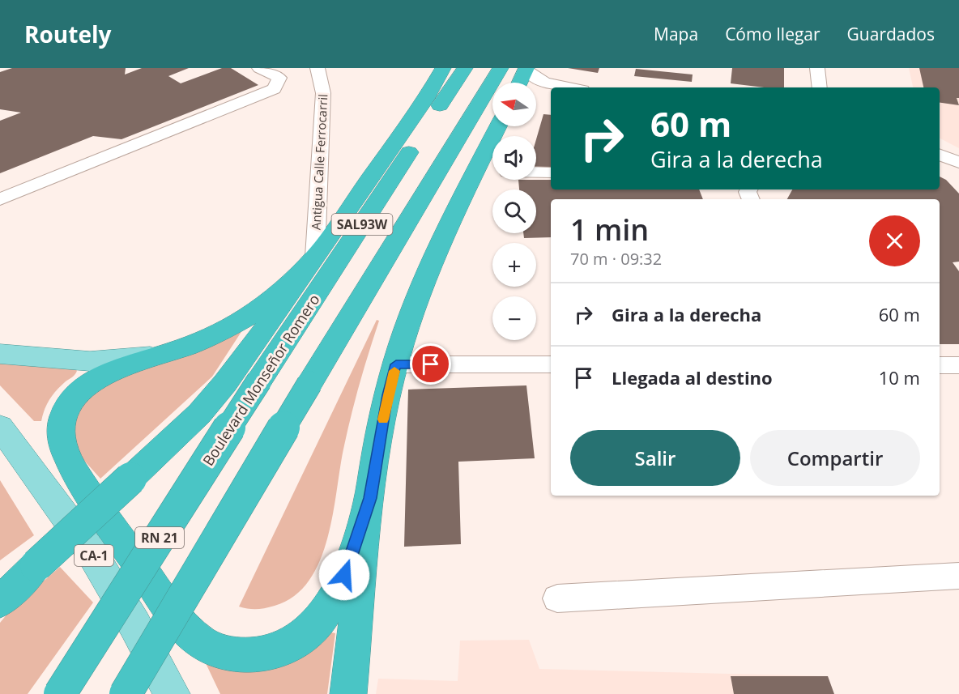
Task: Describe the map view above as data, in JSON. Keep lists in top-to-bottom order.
{
  "streets": {
    "highway": ["SAL93W", "Boulevard Monseñor Romero", "RN 21"],
    "main road": ["CA-1"],
    "street": ["Antigua Calle Ferrocarril"]
  },
  "north": "left",
  "page": {
    "header": "Routely",
    "nav": ["Mapa", "Cómo llegar", "Guardados"],
    "map_buttons": ["+", "−"],
    "turn": ["60 m", "Gira a la derecha"],
    "heading": ["1 min", "70 m · 09:32"],
    "list": [
      {
        "name": "Gira a la derecha",
        "value": "60 m"
      },
      {
        "name": "Llegada al destino",
        "value": "10 m"
      }
    ],
    "buttons": ["Salir", "Compartir"]
  }
}
